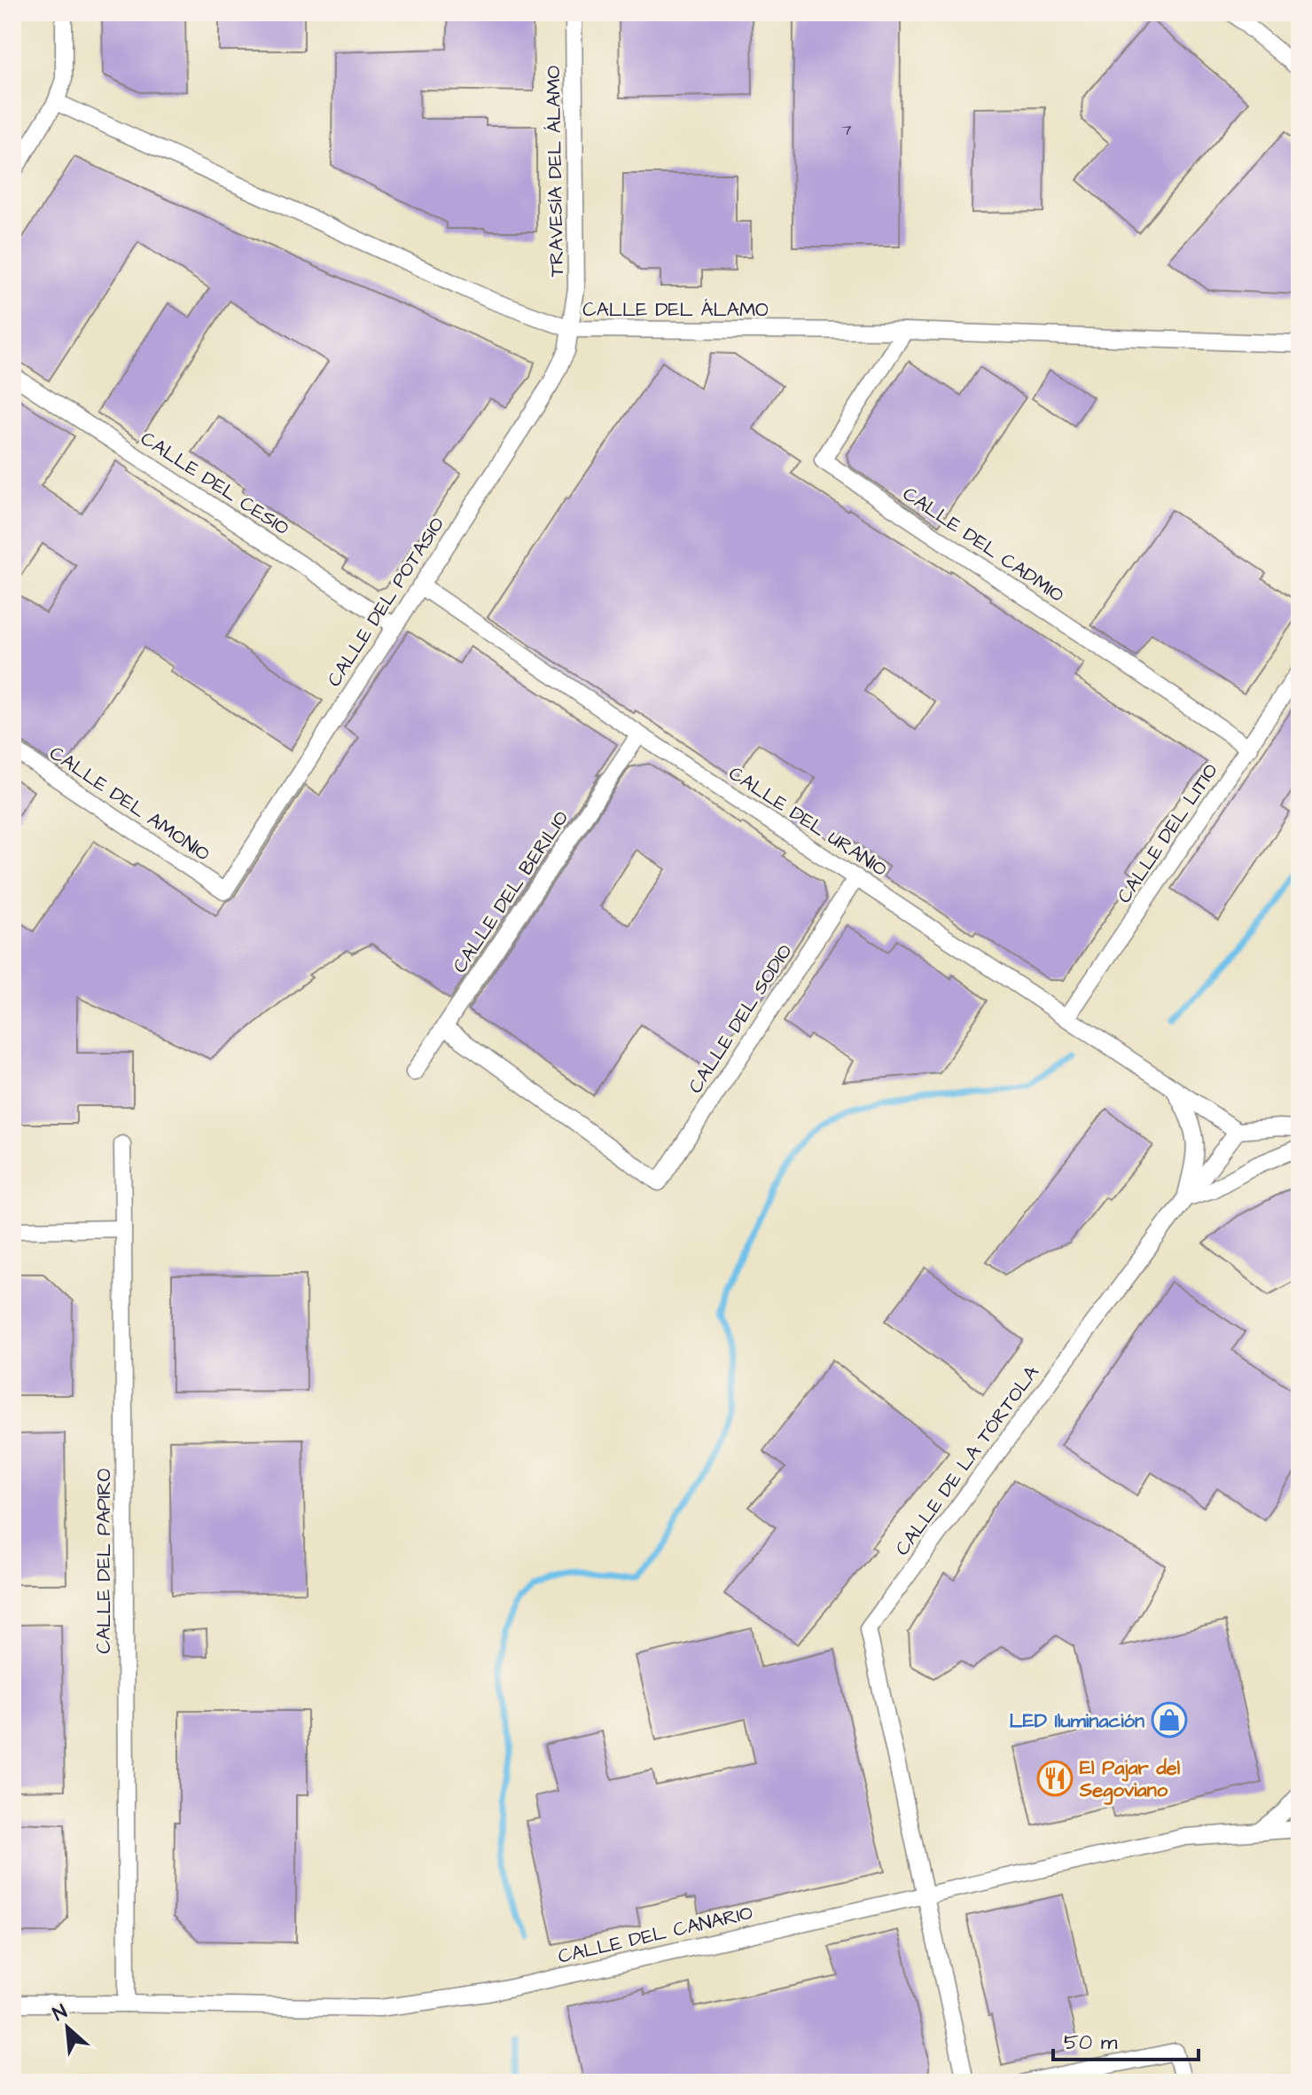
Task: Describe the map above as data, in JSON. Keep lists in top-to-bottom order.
{
  "streets": {
    "street": [
      "TRAVESÍA DEL ÁLAMO",
      "CALLE DEL ÁLAMO",
      "CALLE DEL CESIO",
      "CALLE DEL CADMIO",
      "CALLE DEL POTASIO",
      "CALLE DEL AMONIO",
      "CALLE DEL URANIO",
      "CALLE DEL LITIO",
      "CALLE DEL BERILIO",
      "CALLE DEL SODIO",
      "CALLE DE LA TÓRTOLA",
      "CALLE DEL PAPIRO",
      "CALLE DEL CANARIO"
    ]
  },
  "crossings": [
    ["TRAVESÍA DEL ÁLAMO", "CALLE DEL ÁLAMO"],
    ["TRAVESÍA DEL ÁLAMO", "CALLE DEL POTASIO"],
    ["CALLE DEL ÁLAMO", "CALLE DEL CADMIO"],
    ["CALLE DEL ÁLAMO", "CALLE DEL POTASIO"],
    ["CALLE DEL CESIO", "CALLE DEL POTASIO"],
    ["CALLE DEL CADMIO", "CALLE DEL LITIO"],
    ["CALLE DEL POTASIO", "CALLE DEL AMONIO"],
    ["CALLE DEL POTASIO", "CALLE DEL URANIO"],
    ["CALLE DEL URANIO", "CALLE DEL LITIO"],
    ["CALLE DEL URANIO", "CALLE DEL BERILIO"],
    ["CALLE DEL URANIO", "CALLE DEL SODIO"],
    ["CALLE DEL URANIO", "CALLE DE LA TÓRTOLA"],
    ["CALLE DEL BERILIO", "CALLE DEL SODIO"],
    ["CALLE DE LA TÓRTOLA", "CALLE DEL CANARIO"],
    ["CALLE DEL PAPIRO", "CALLE DEL CANARIO"]
  ],
  "places": {
    "shop": ["LED Iluminación"],
    "restaurant": ["El Pajar del Segoviano"]
  },
  "house_numbers": ["7"],
  "scale_bar": "50 m",
  "north": "top left"
}
